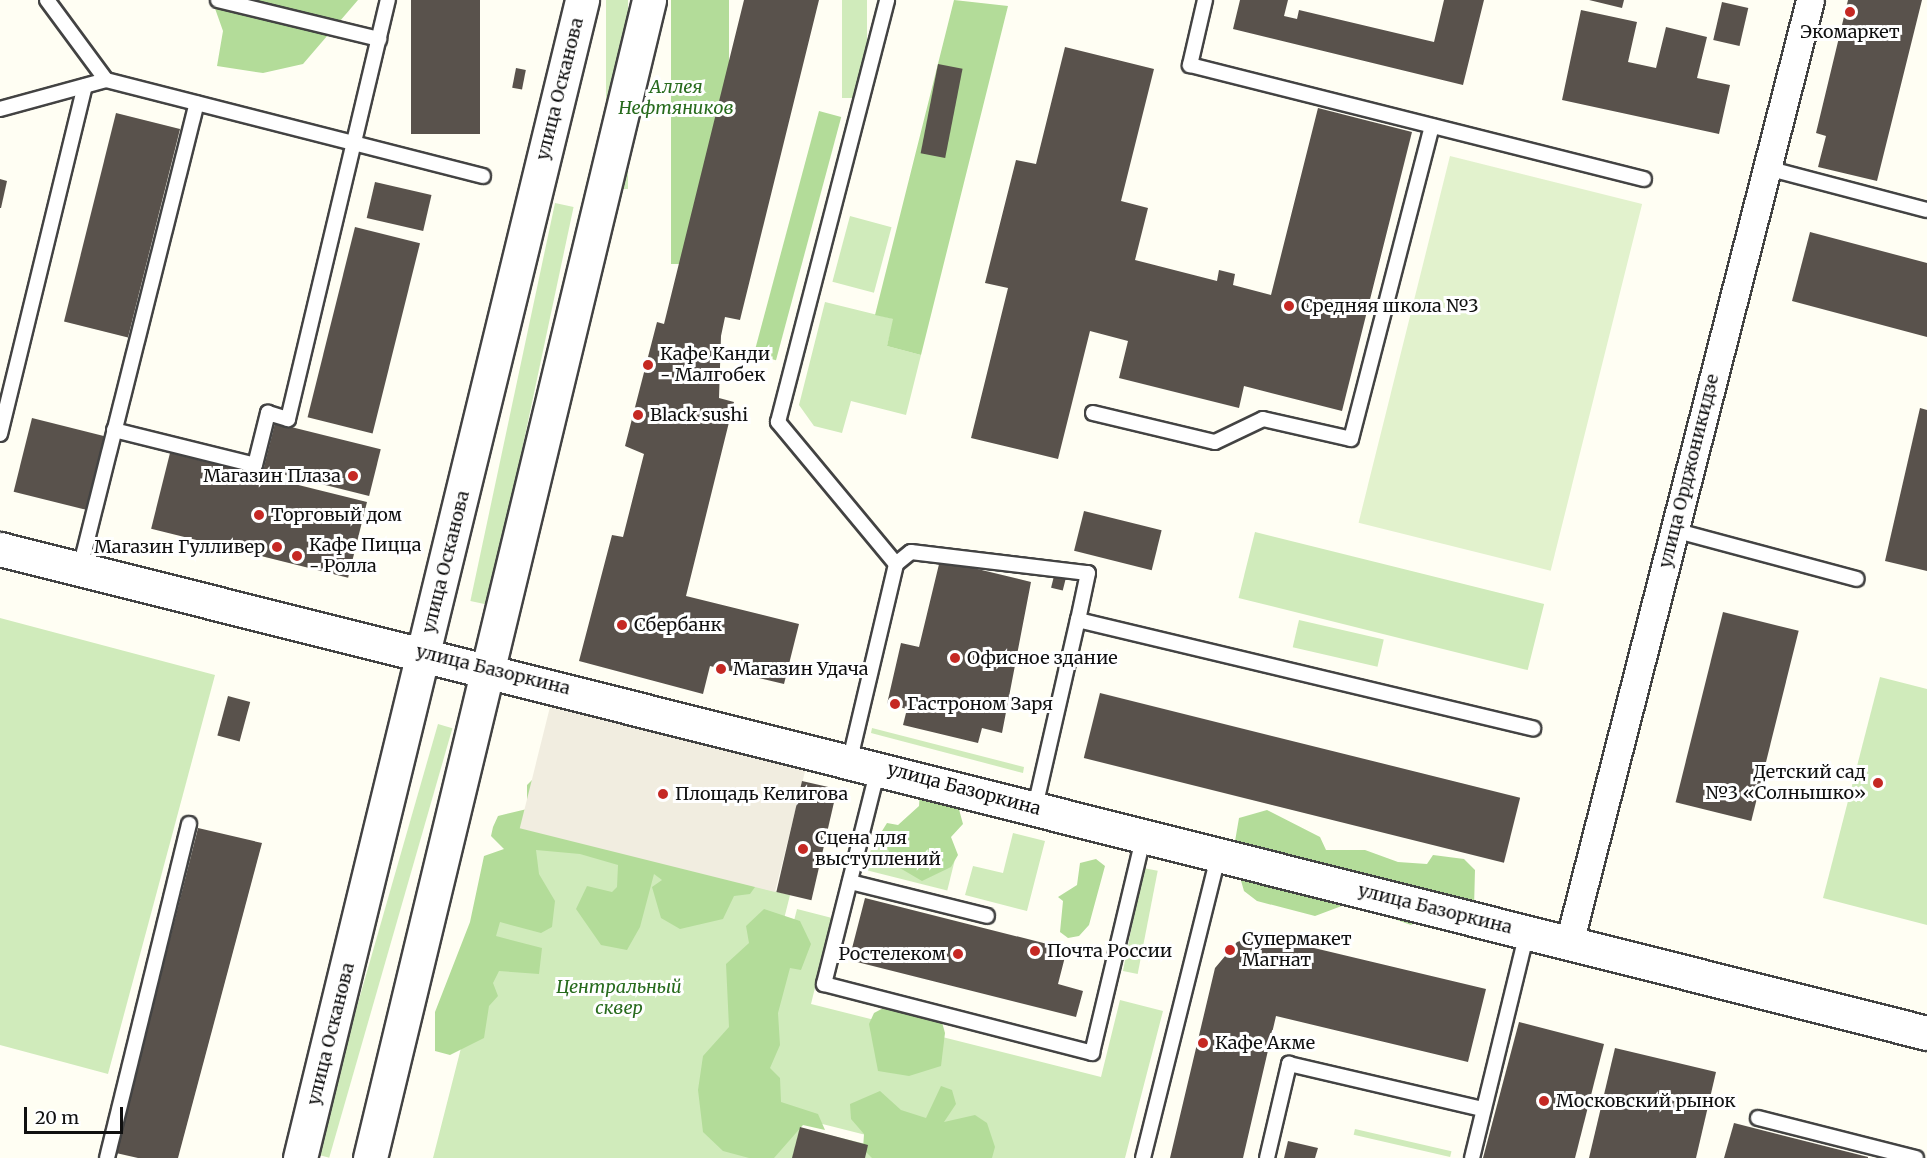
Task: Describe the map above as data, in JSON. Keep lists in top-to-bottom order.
{
  "streets": {
    "street": ["улица Осканова", "улица Орджоникидзе", "улица Базоркина"]
  },
  "crossings": [
    ["улица Осканова", "улица Базоркина"],
    ["улица Орджоникидзе", "улица Базоркина"]
  ],
  "parks": ["Аллея Нефтяников", "Центральный сквер"],
  "places": [
    "Экомаркет",
    "Средняя школа №3",
    "Кафе Канди - Малгобек",
    "Black sushi",
    "Магазин Плаза",
    "Торговый дом",
    "Магазин Гулливер",
    "Кафе Пицца - Ролла",
    "Сбербанк",
    "Офисное здание",
    "Магазин Удача",
    "Гастроном Заря",
    "Детский сад №3 «Солнышко»",
    "Площадь Келигова",
    "Сцена для выступлений",
    "Супермакет Магнат",
    "Почта России",
    "Ростелеком",
    "Кафе Акме",
    "Московский рынок"
  ],
  "scale_bar": "20 m"
}
